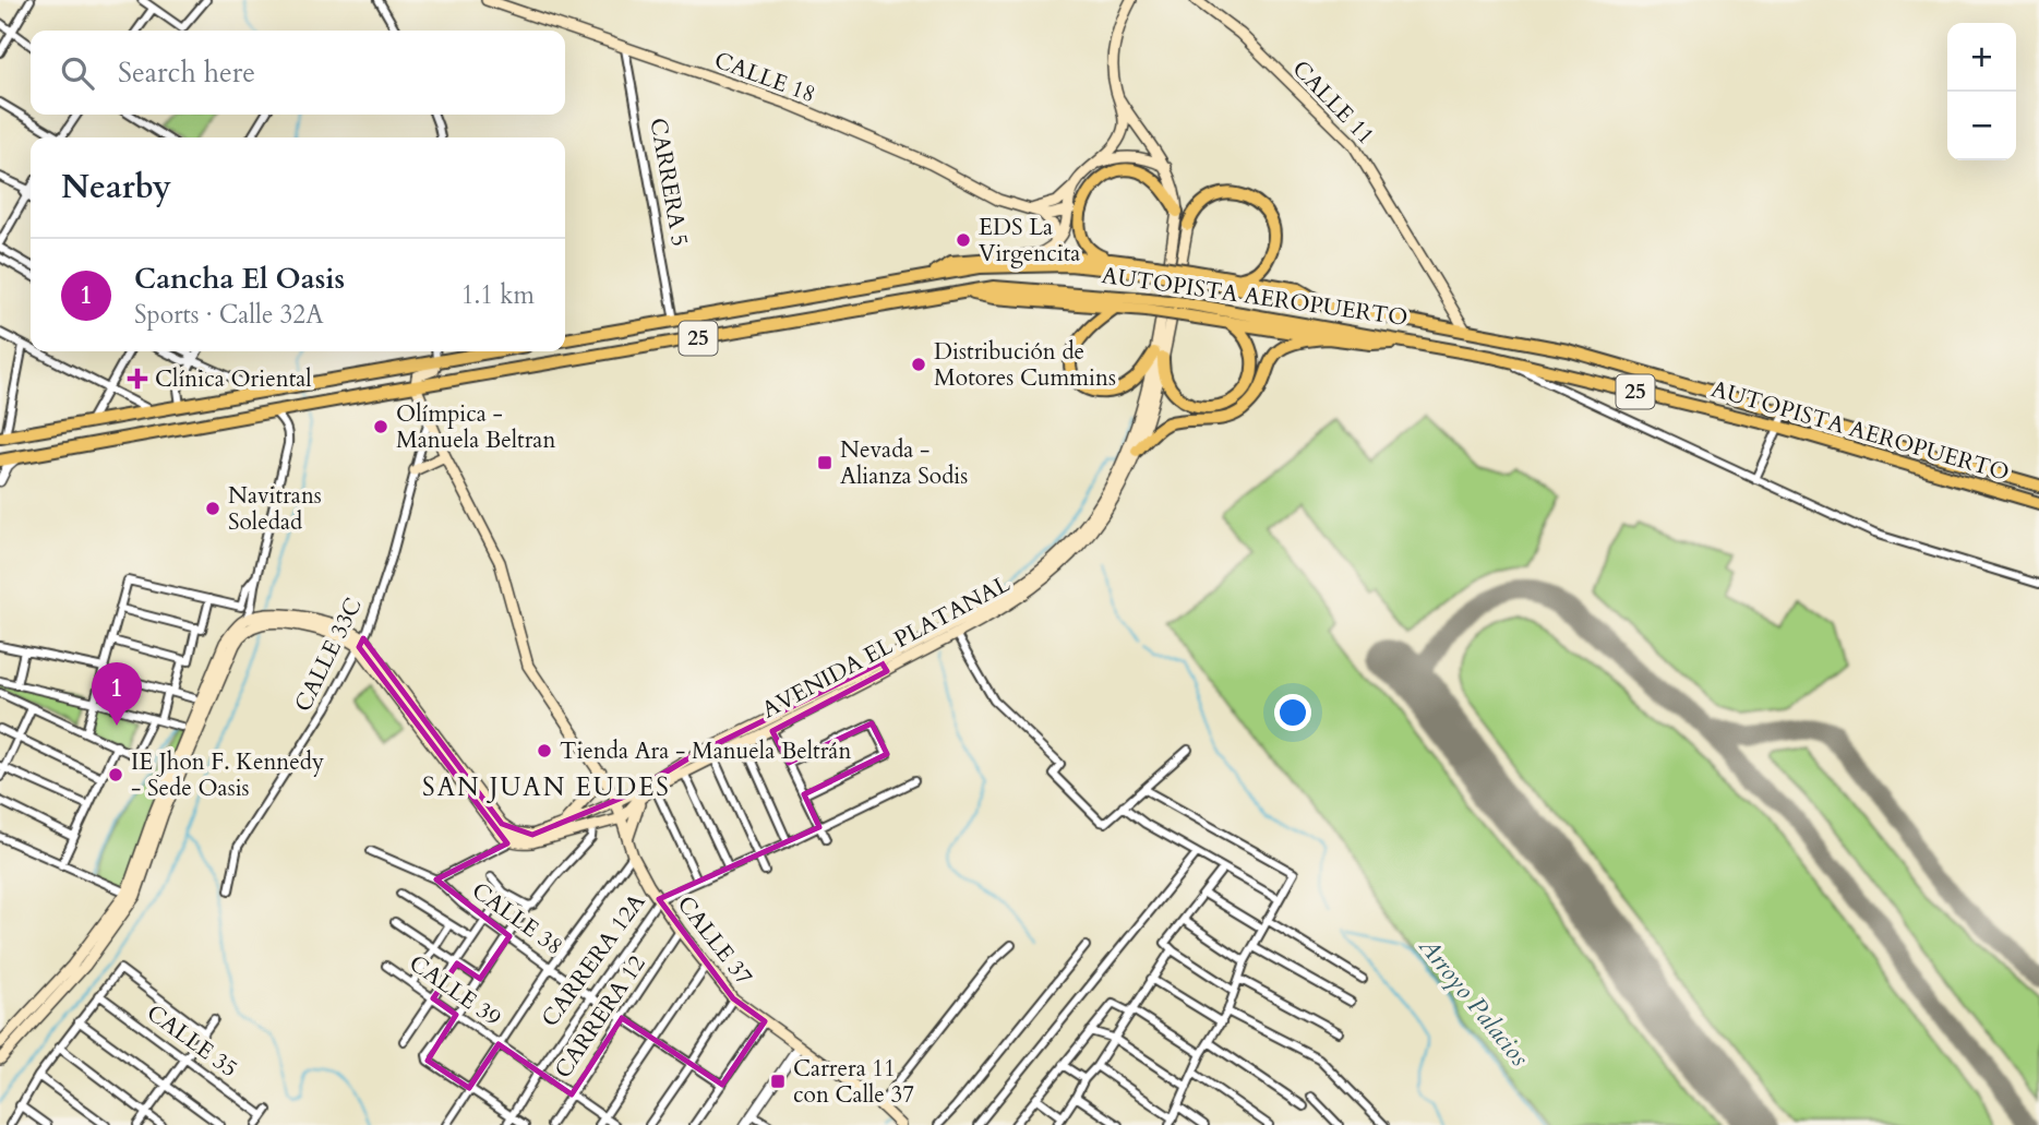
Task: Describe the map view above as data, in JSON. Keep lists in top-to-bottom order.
{
  "streets": {
    "highway": ["AUTOPISTA AEROPUERTO", "25"],
    "main road": [
      "CALLE 18",
      "CALLE 11",
      "AVENIDA EL PLATANAL",
      "CALLE 37"
    ],
    "street": [
      "CARRERA 5",
      "CALLE 33C",
      "CALLE 38",
      "CARRERA 12A",
      "CALLE 39",
      "CARRERA 12",
      "CALLE 35"
    ]
  },
  "crossings": [
    ["CALLE 18", "CARRERA 5"],
    ["CALLE 11", "AUTOPISTA AEROPUERTO"],
    ["CARRERA 5", "AUTOPISTA AEROPUERTO"],
    ["AUTOPISTA AEROPUERTO", "CALLE 37"],
    ["AVENIDA EL PLATANAL", "CALLE 33C"],
    ["AVENIDA EL PLATANAL", "CALLE 37"],
    ["CALLE 33C", "CALLE 37"],
    ["CALLE 38", "CARRERA 12A"],
    ["CALLE 38", "CARRERA 12"],
    ["CALLE 37", "CARRERA 12A"],
    ["CALLE 37", "CARRERA 12"],
    ["CARRERA 12A", "CALLE 39"],
    ["CALLE 39", "CARRERA 12"]
  ],
  "districts": ["SAN JUAN EUDES"],
  "water": ["Arroyo Palacios"],
  "places": {
    "other": [
      "EDS La Virgencita",
      "Distribución de Motores Cummins",
      "Olímpica - Manuela Beltran",
      "Navitrans Soledad",
      "Tienda Ara - Manuela Beltrán",
      "IE Jhon F. Kennedy - Sede Oasis"
    ],
    "health": ["Clínica Oriental"],
    "transit": ["Nevada - Alianza Sodis", "Carrera 11 con Calle 37"]
  },
  "page": {
    "map_buttons": ["+", "−"],
    "search": "Search here",
    "heading": "Nearby",
    "list": [
      {
        "mark": "1",
        "name": "Cancha El Oasis",
        "note": "Sports · Calle 32A",
        "value": "1.1 km"
      }
    ],
    "pins": "1"
  }
}
